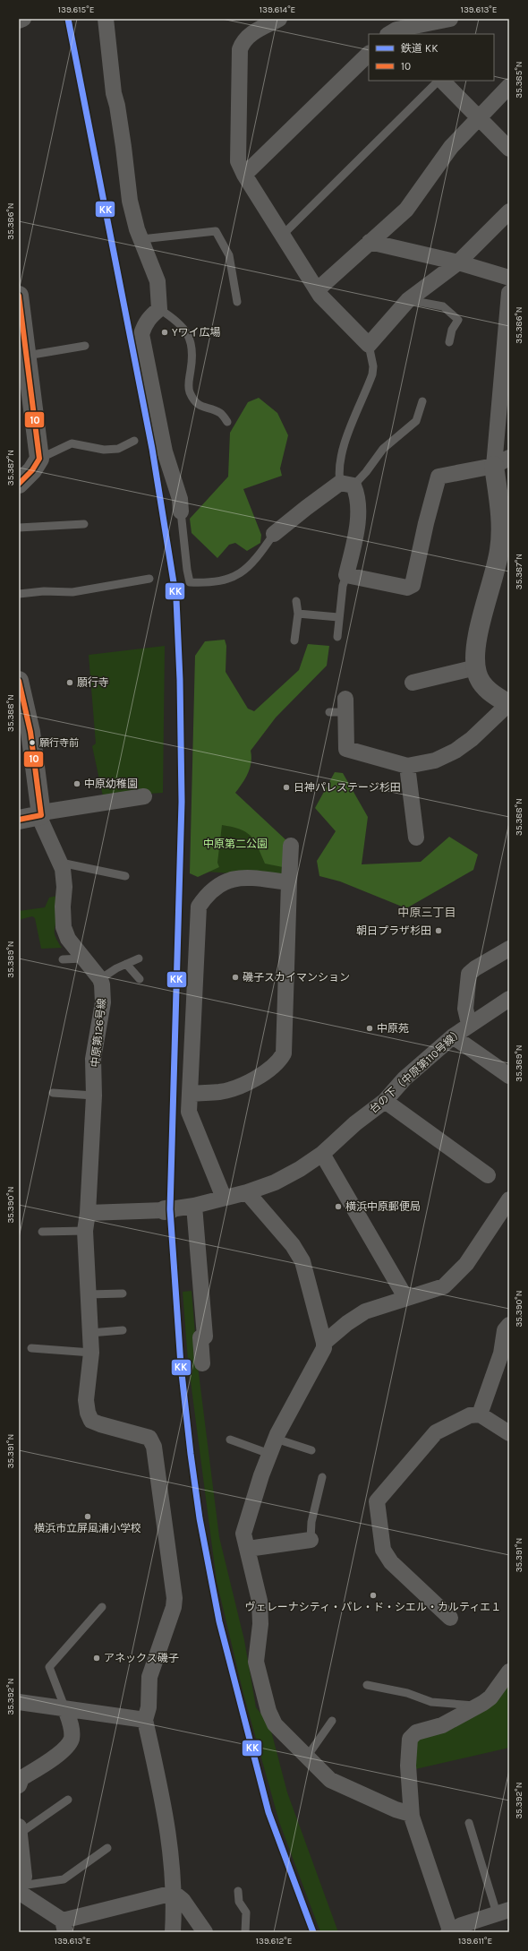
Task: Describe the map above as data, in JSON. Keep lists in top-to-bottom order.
{
  "streets": {
    "street": ["中原第126号線", "台の下（中原第110号線）"]
  },
  "crossings": [
    ["中原第126号線", "台の下（中原第110号線）"]
  ],
  "districts": ["中原三丁目"],
  "parks": ["中原第二公園"],
  "places": [
    "Yワイ広場",
    "願行寺",
    "願行寺前",
    "中原幼稚園",
    "日神パレステージ杉田",
    "朝日プラザ杉田",
    "磯子スカイマンション",
    "中原苑",
    "横浜中原郵便局",
    "横浜市立屏風浦小学校",
    "ヴェレーナシティ・パレ・ド・シエル・カルティエ１",
    "アネックス磯子"
  ],
  "lines": ["rail line KK", "transit line 10"],
  "legend": ["鉄道 KK", "10"],
  "coordinates": [
    "139.615°E",
    "139.614°E",
    "139.613°E",
    "35.385°N",
    "35.386°N",
    "35.387°N",
    "35.388°N",
    "35.389°N",
    "35.390°N",
    "35.391°N",
    "35.392°N",
    "139.612°E",
    "139.611°E"
  ]
}
